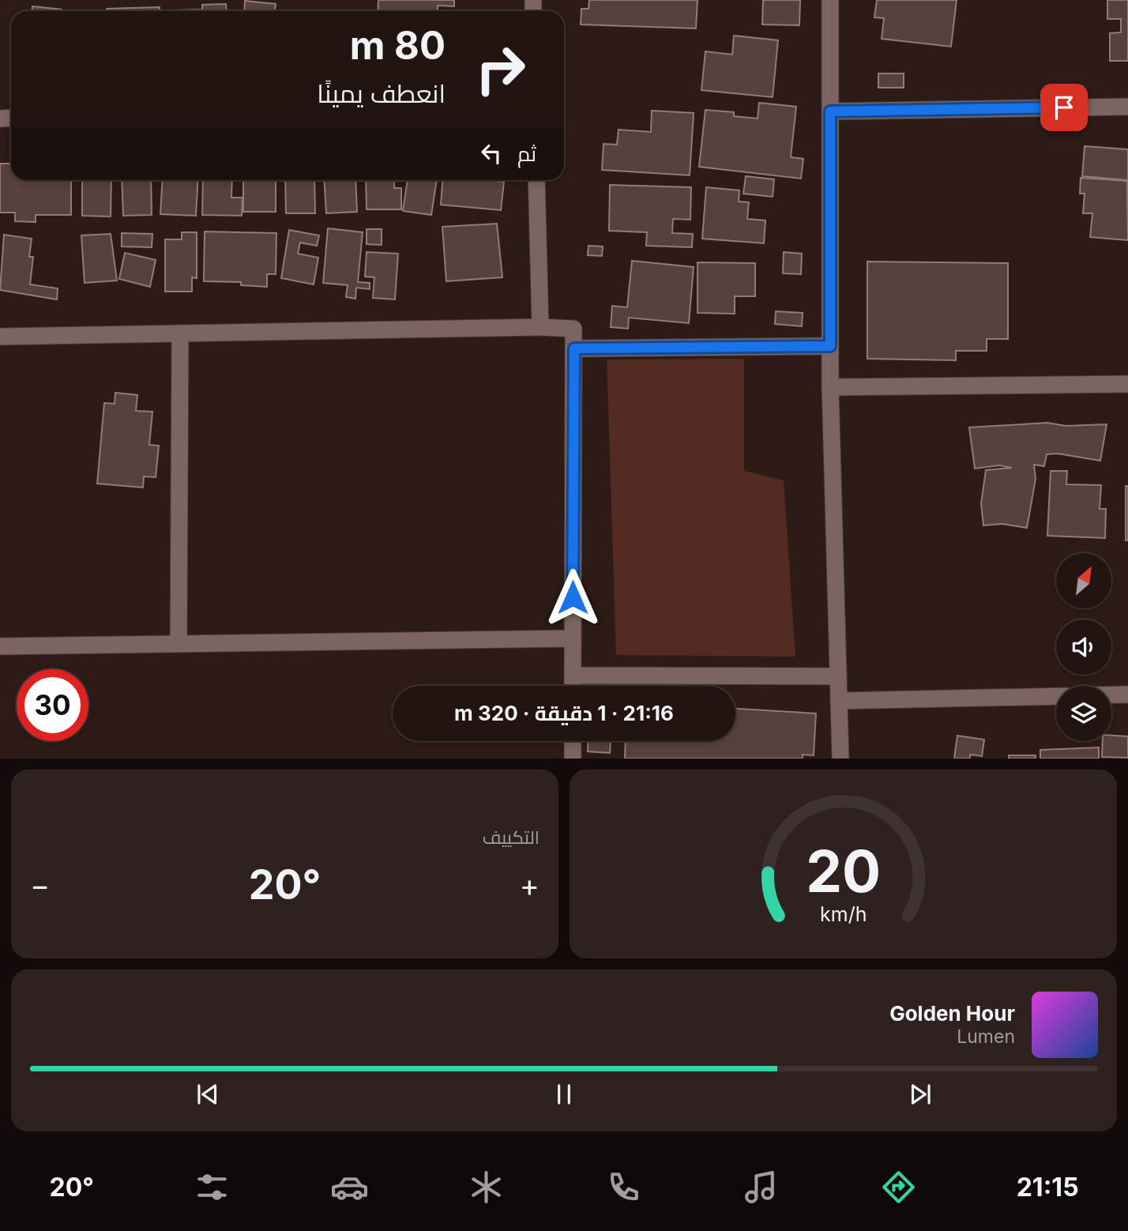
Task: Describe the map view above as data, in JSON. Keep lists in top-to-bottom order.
{
  "north": "top right",
  "page": {
    "turn": ["80 m", "انعطف يمينًا"],
    "then": "ثم",
    "limit": "30",
    "trip": "21:16 · 1 دقيقة · 320 m",
    "tile": "التكييف",
    "heat": ["−", "20°", "+"],
    "song": ["Golden Hour", "Lumen"],
    "tabs": ["21:15", "20°"],
    "gauge": ["20", "km/h"]
  }
}
